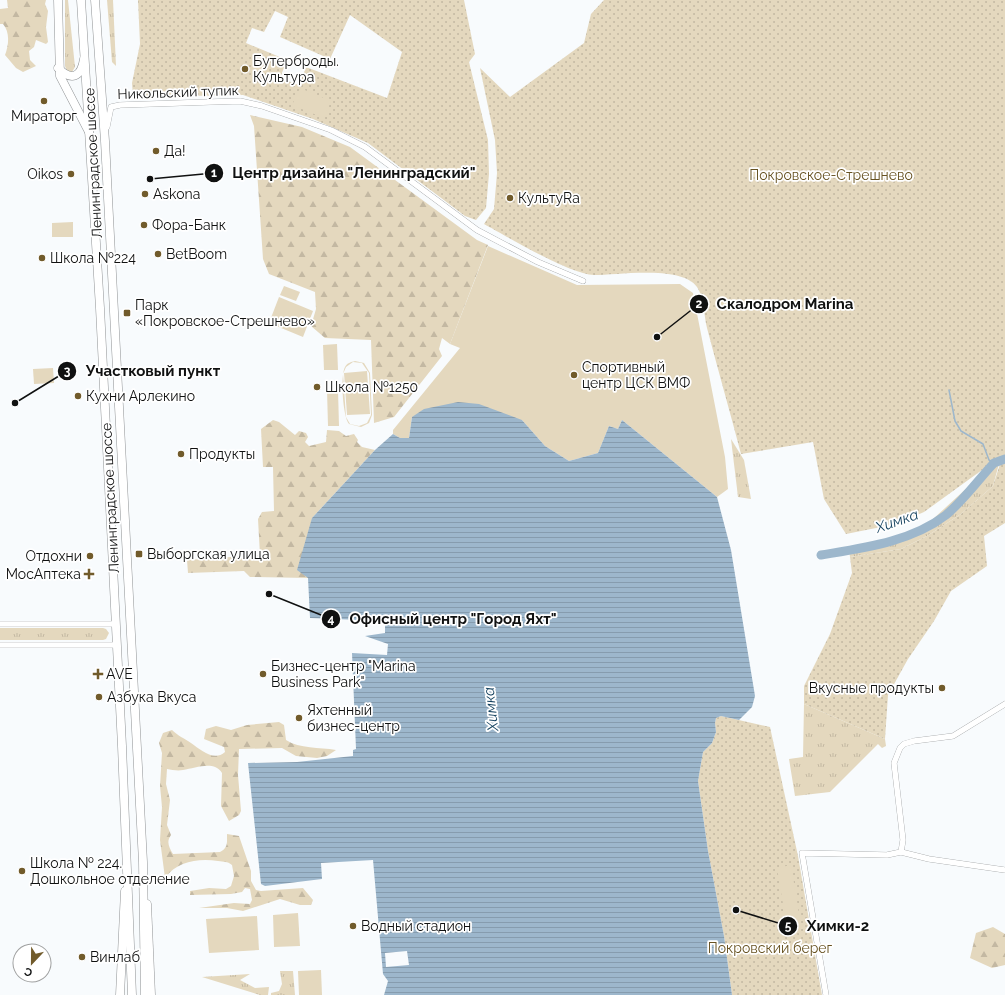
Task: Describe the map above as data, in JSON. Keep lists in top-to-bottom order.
{
  "streets": {
    "main road": ["Ленинградское шоссе"],
    "street": ["Никольский тупик"]
  },
  "crossings": [
    ["Никольский тупик", "Ленинградское шоссе"]
  ],
  "water": ["Химка"],
  "parks": ["Покровское-Стрешнево", "Покровский берег"],
  "places": {
    "other": [
      "Бутерброды. Культура",
      "Мираторг",
      "Да!",
      "Oikos",
      "Центр дизайна \"Ленинградский\"",
      "Askona",
      "КультуRа",
      "Фора-Банк",
      "BetBoom",
      "Школа №224",
      "Скалодром Marina",
      "Спортивный центр ЦСК ВМФ",
      "Школа №1250",
      "Кухни Арлекино",
      "Участковый пункт",
      "Продукты",
      "Отдохни",
      "Офисный центр \"Город Яхт\"",
      "Бизнес-центр \"Marina Business Park\"",
      "Вкусные продукты",
      "Азбука Вкуса",
      "Яхтенный бизнес-центр",
      "Школа № 224. Дошкольное отделение",
      "Химки-2",
      "Водный стадион",
      "Винлаб"
    ],
    "transit": ["Парк «Покровское-Стрешнево»", "Выборгская улица"],
    "health": ["МосАптека", "AVE"]
  },
  "north": "bottom"
}
